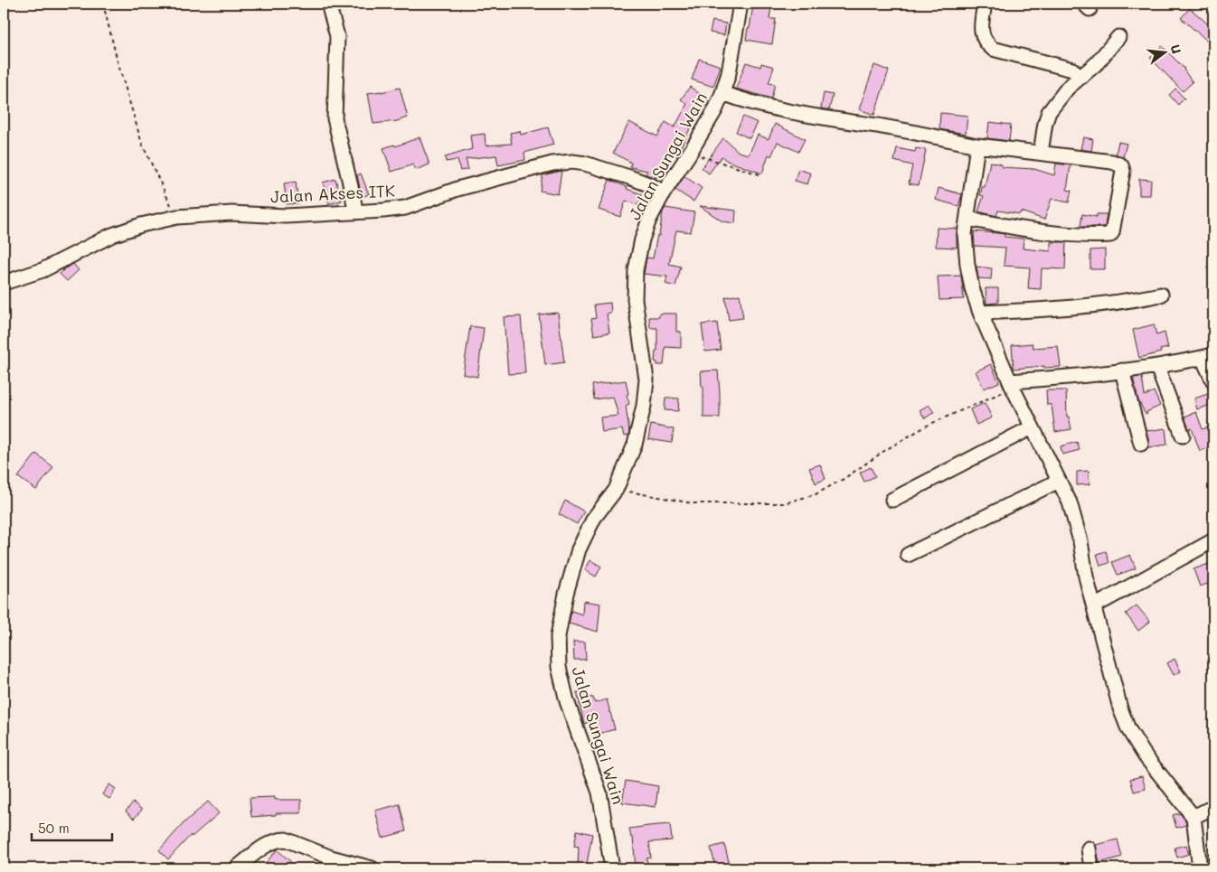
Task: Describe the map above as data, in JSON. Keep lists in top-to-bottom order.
{
  "streets": {
    "street": ["Jalan Sungai Wain", "Jalan Akses ITK"]
  },
  "crossings": [
    ["Jalan Sungai Wain", "Jalan Akses ITK"]
  ],
  "scale_bar": "50 m",
  "north": "right"
}
